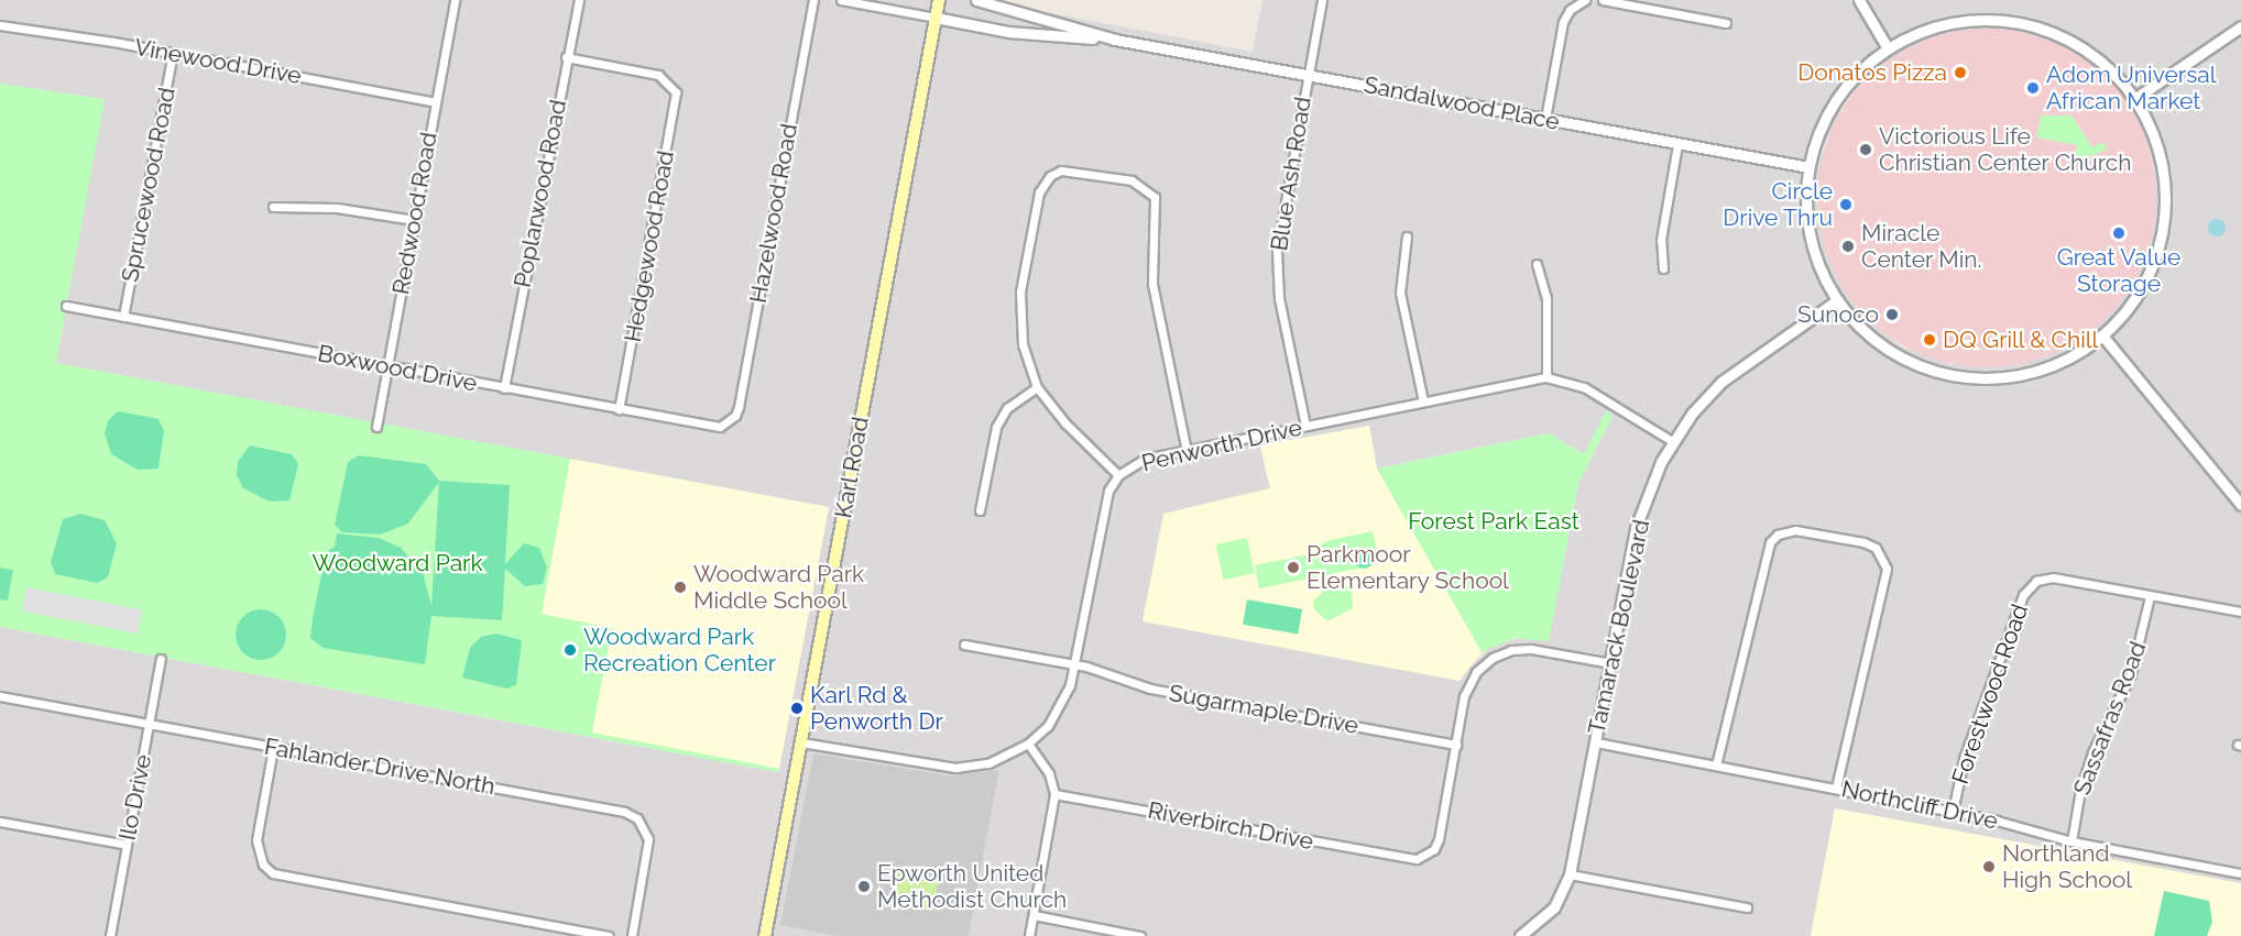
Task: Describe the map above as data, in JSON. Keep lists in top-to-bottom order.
{
  "streets": {
    "main road": ["Karl Road"],
    "street": [
      "Vinewood Drive",
      "Sandalwood Place",
      "Blue Ash Road",
      "Sprucewood Road",
      "Poplarwood Road",
      "Redwood Road",
      "Hazelwood Road",
      "Hedgewood Road",
      "Boxwood Drive",
      "Penworth Drive",
      "Tamarack Boulevard",
      "Forestwood Road",
      "Sugarmaple Drive",
      "Sassafras Road",
      "Fahlander Drive North",
      "Ilo Drive",
      "Northcliff Drive",
      "Riverbirch Drive"
    ]
  },
  "crossings": [
    ["Vinewood Drive", "Sprucewood Road"],
    ["Vinewood Drive", "Redwood Road"],
    ["Sandalwood Place", "Blue Ash Road"],
    ["Sandalwood Place", "Karl Road"],
    ["Blue Ash Road", "Penworth Drive"],
    ["Sprucewood Road", "Boxwood Drive"],
    ["Poplarwood Road", "Hedgewood Road"],
    ["Poplarwood Road", "Boxwood Drive"],
    ["Redwood Road", "Boxwood Drive"],
    ["Hazelwood Road", "Boxwood Drive"],
    ["Hedgewood Road", "Boxwood Drive"],
    ["Penworth Drive", "Karl Road"],
    ["Penworth Drive", "Tamarack Boulevard"],
    ["Penworth Drive", "Sugarmaple Drive"],
    ["Tamarack Boulevard", "Northcliff Drive"],
    ["Forestwood Road", "Sassafras Road"],
    ["Forestwood Road", "Northcliff Drive"],
    ["Sugarmaple Drive", "Riverbirch Drive"],
    ["Sassafras Road", "Northcliff Drive"],
    ["Fahlander Drive North", "Ilo Drive"]
  ],
  "parks": ["Forest Park East", "Woodward Park"],
  "places": [
    "Donatos Pizza",
    "Adom Universal African Market",
    "Victorious Life Christian Center Church",
    "Circle Drive Thru",
    "Great Value Storage",
    "Miracle Center Min.",
    "Sunoco",
    "DQ Grill & Chill",
    "Parkmoor Elementary School",
    "Woodward Park Middle School",
    "Woodward Park Recreation Center",
    "Karl Rd & Penworth Dr",
    "Northland High School",
    "Epworth United Methodist Church"
  ]
}
